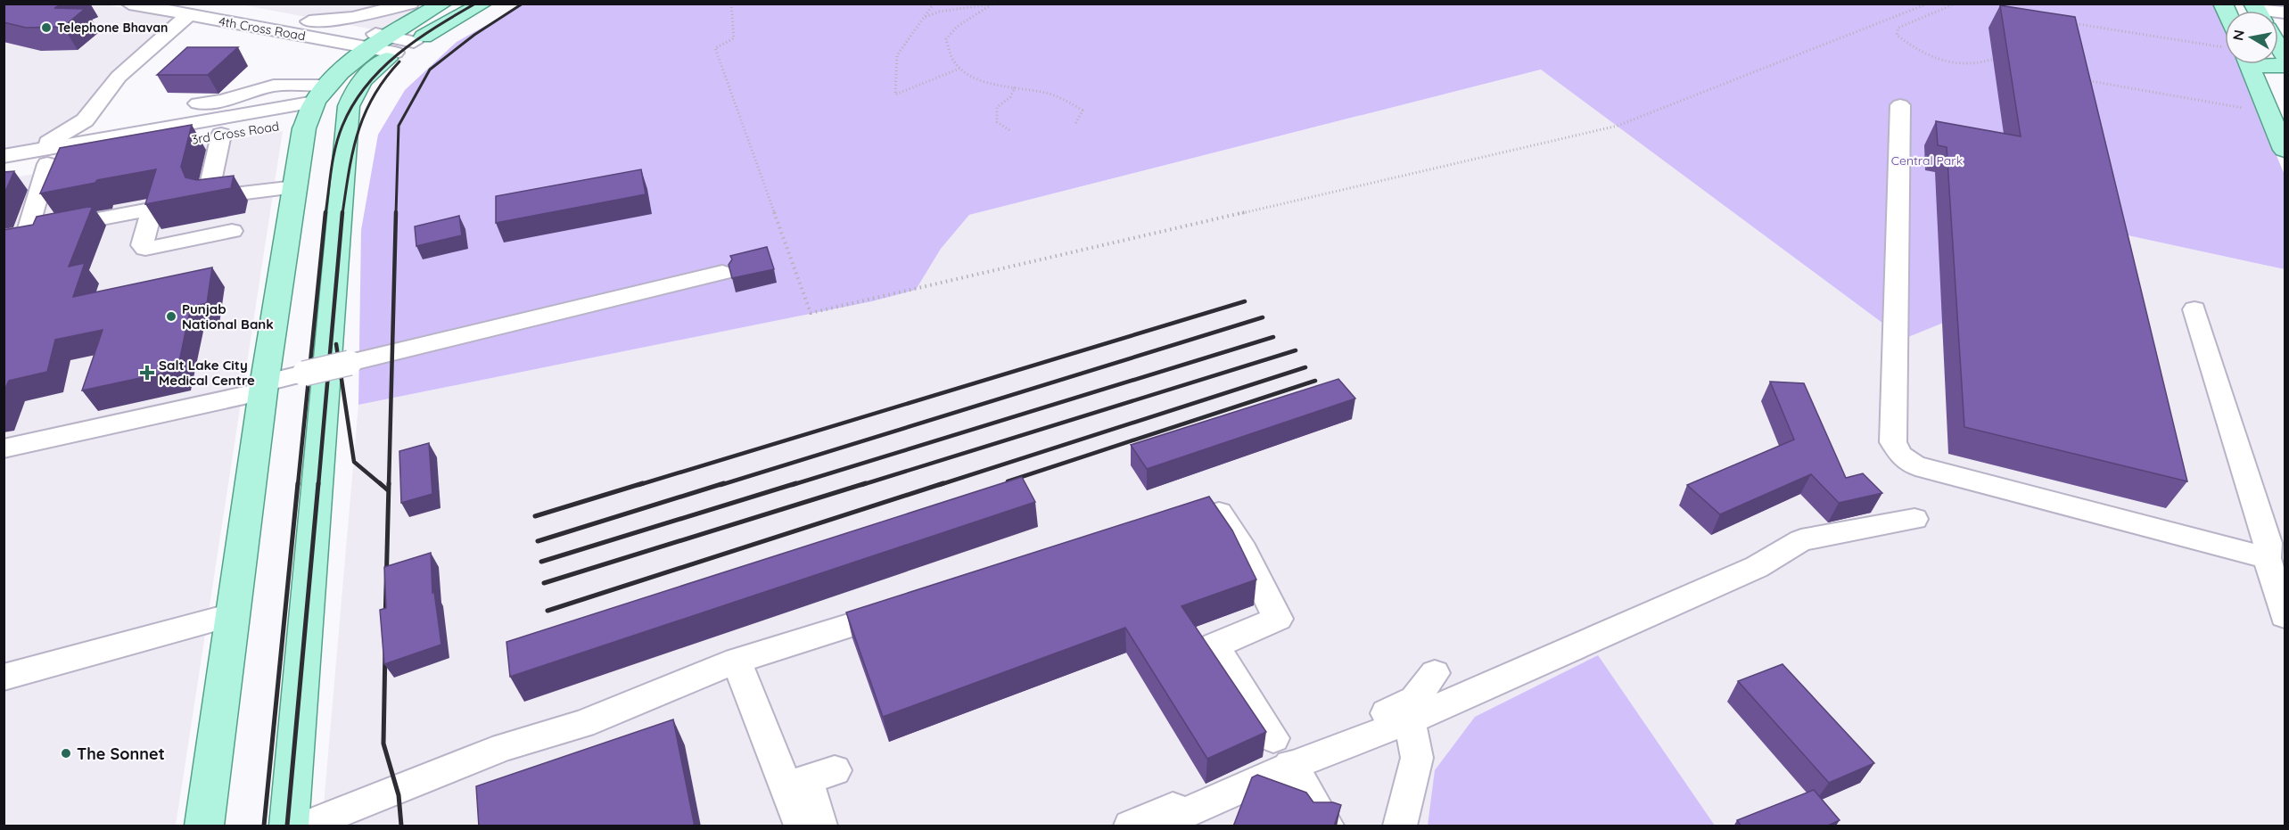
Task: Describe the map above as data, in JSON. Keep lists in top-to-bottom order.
{
  "streets": {
    "street": ["4th Cross Road", "3rd Cross Road"]
  },
  "parks": ["Central Park"],
  "places": {
    "other": ["Telephone Bhavan", "Punjab National Bank", "The Sonnet"],
    "health": ["Salt Lake City Medical Centre"]
  },
  "north": "left"
}
